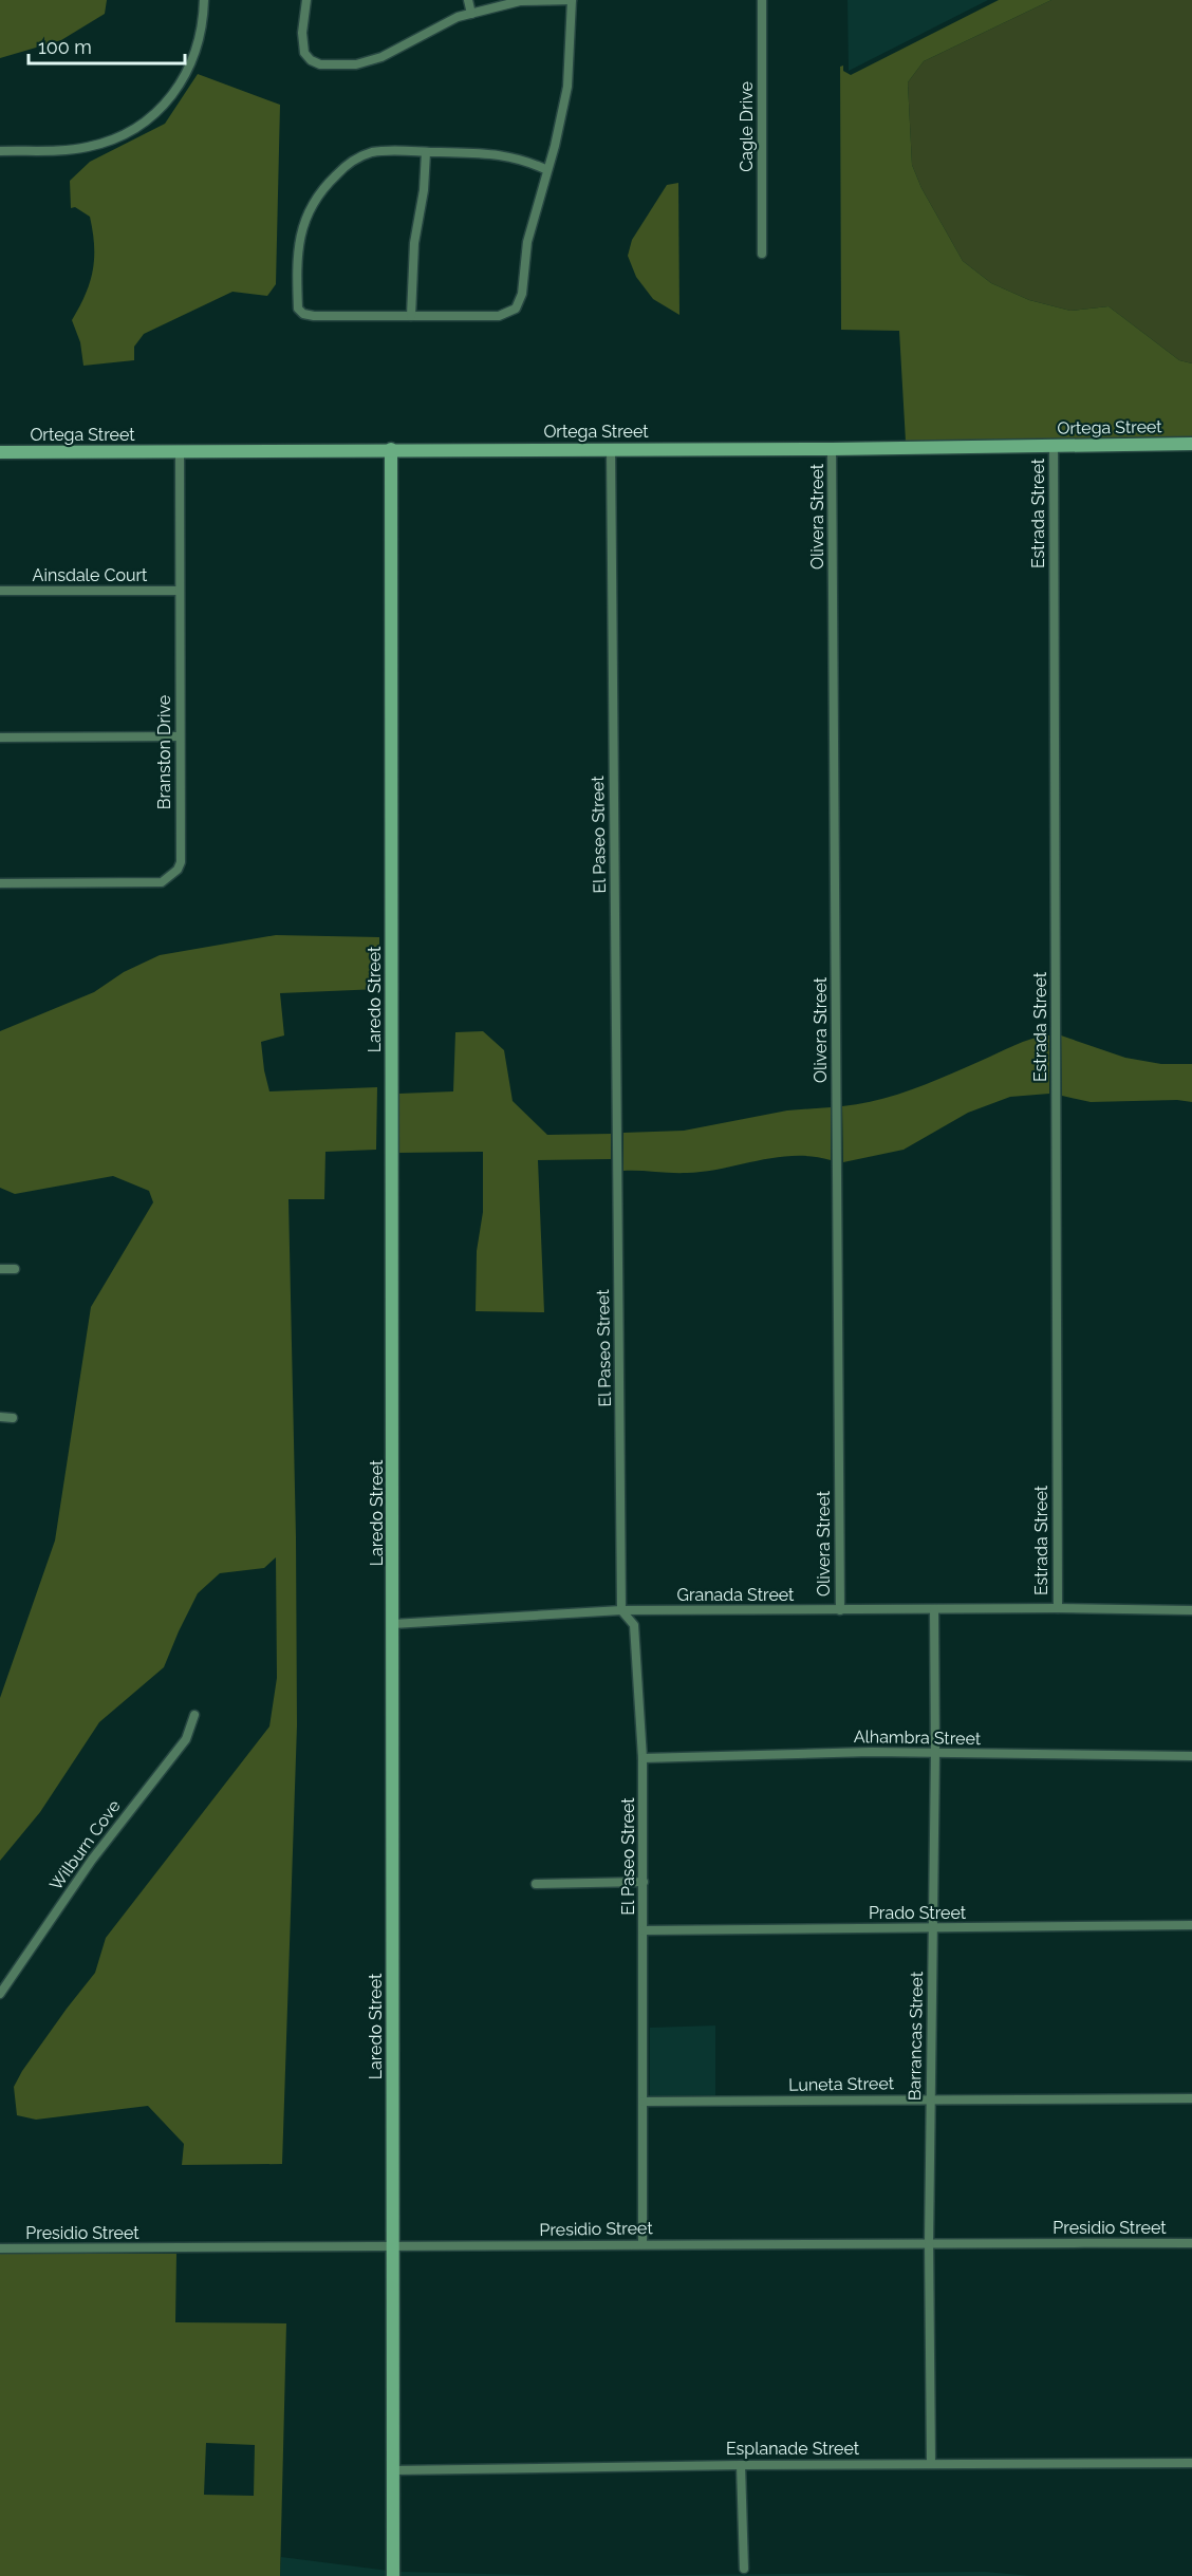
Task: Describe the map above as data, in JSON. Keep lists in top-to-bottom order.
{
  "streets": {
    "street": [
      "Cagle Drive",
      "Ortega Street",
      "Estrada Street",
      "Olivera Street",
      "Ainsdale Court",
      "Branston Drive",
      "El Paseo Street",
      "Laredo Street",
      "Granada Street",
      "Alhambra Street",
      "Wilburn Cove",
      "Prado Street",
      "Barrancas Street",
      "Luneta Street",
      "Presidio Street",
      "Esplanade Street"
    ]
  },
  "crossings": [
    ["Ortega Street", "Estrada Street"],
    ["Ortega Street", "Olivera Street"],
    ["Ortega Street", "Branston Drive"],
    ["Ortega Street", "El Paseo Street"],
    ["Ortega Street", "Laredo Street"],
    ["Estrada Street", "Granada Street"],
    ["Olivera Street", "Granada Street"],
    ["Ainsdale Court", "Branston Drive"],
    ["El Paseo Street", "Granada Street"],
    ["El Paseo Street", "Alhambra Street"],
    ["El Paseo Street", "Prado Street"],
    ["El Paseo Street", "Luneta Street"],
    ["El Paseo Street", "Presidio Street"],
    ["Laredo Street", "Granada Street"],
    ["Laredo Street", "Presidio Street"],
    ["Laredo Street", "Esplanade Street"],
    ["Granada Street", "Barrancas Street"],
    ["Alhambra Street", "Barrancas Street"],
    ["Prado Street", "Barrancas Street"],
    ["Barrancas Street", "Luneta Street"],
    ["Barrancas Street", "Presidio Street"],
    ["Barrancas Street", "Esplanade Street"]
  ],
  "scale_bar": "100 m"
}
